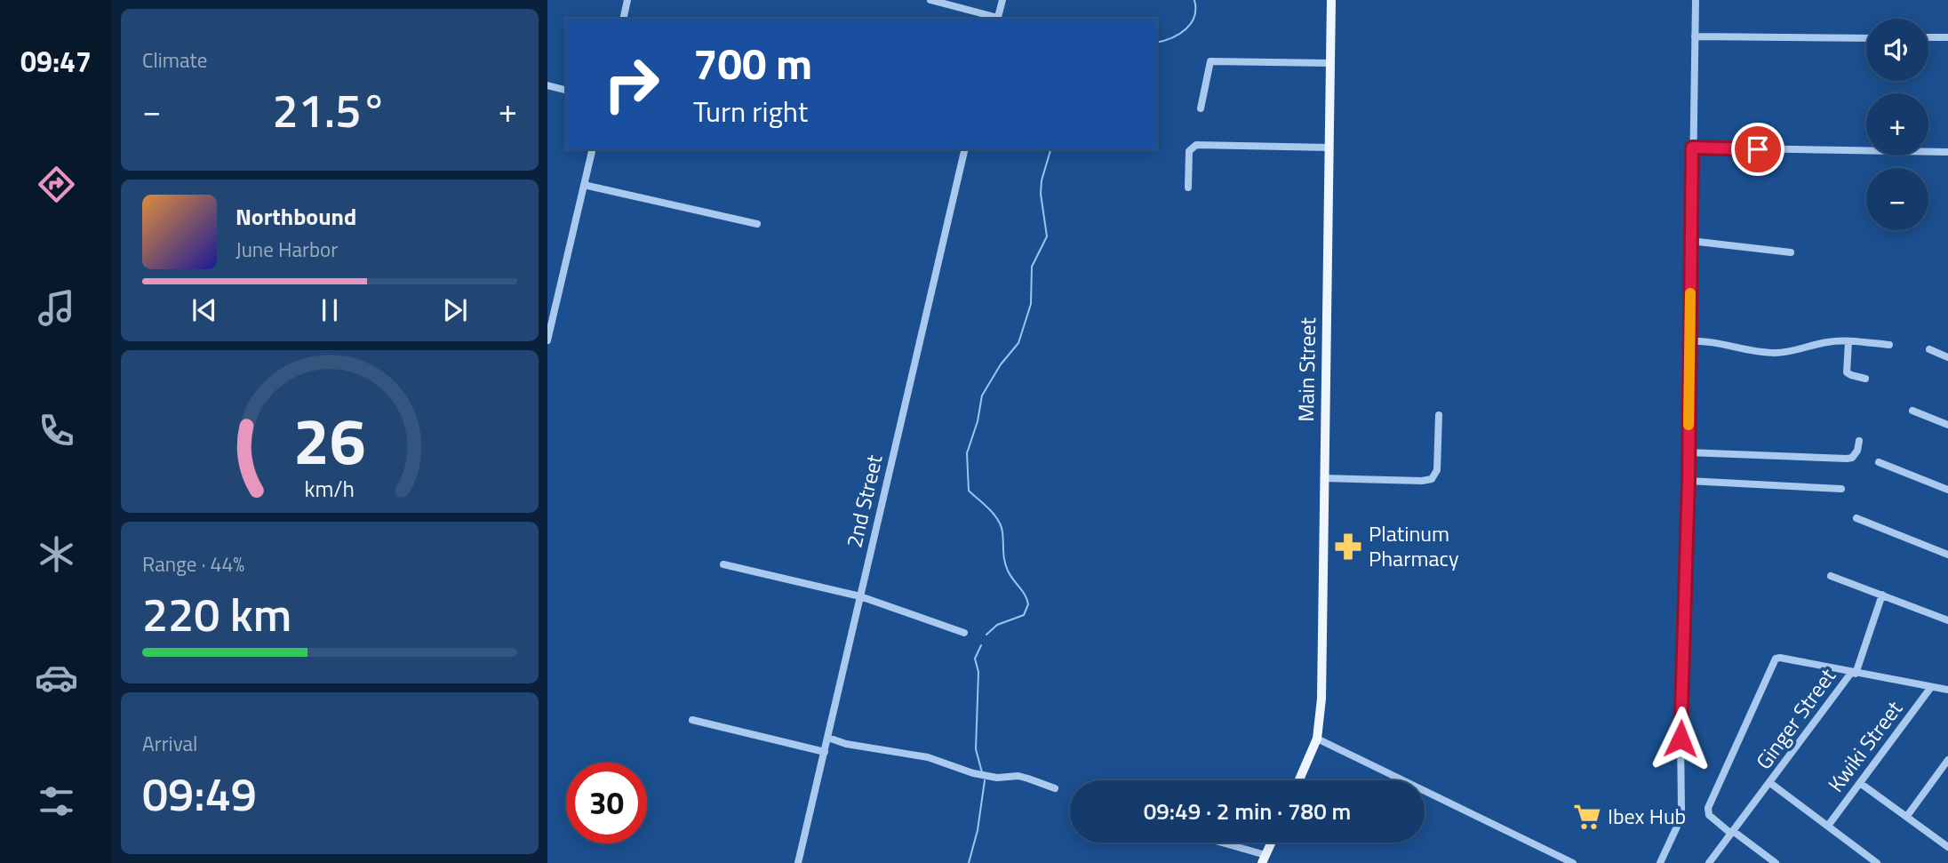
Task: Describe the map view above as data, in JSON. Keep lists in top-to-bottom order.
{
  "streets": {
    "main road": ["Main Street"],
    "street": ["2nd Street", "Ginger Street", "Kwiki Street"]
  },
  "crossings": [
    ["Ginger Street", "Kwiki Street"]
  ],
  "places": {
    "pharmacy": ["Platinum Pharmacy"],
    "supermarket": ["Ibex Hub"]
  },
  "page": {
    "tabs": "09:47",
    "tile": [
      "Climate",
      ["Range · 44%", "220 km"],
      ["Arrival", "09:49"]
    ],
    "map_buttons": ["+", "−"],
    "turn": ["700 m", "Turn right"],
    "heat": ["−", "21.5°", "+"],
    "song": ["Northbound", "June Harbor"],
    "limit": "30",
    "trip": "09:49 · 2 min · 780 m",
    "gauge": ["26", "km/h"]
  }
}
